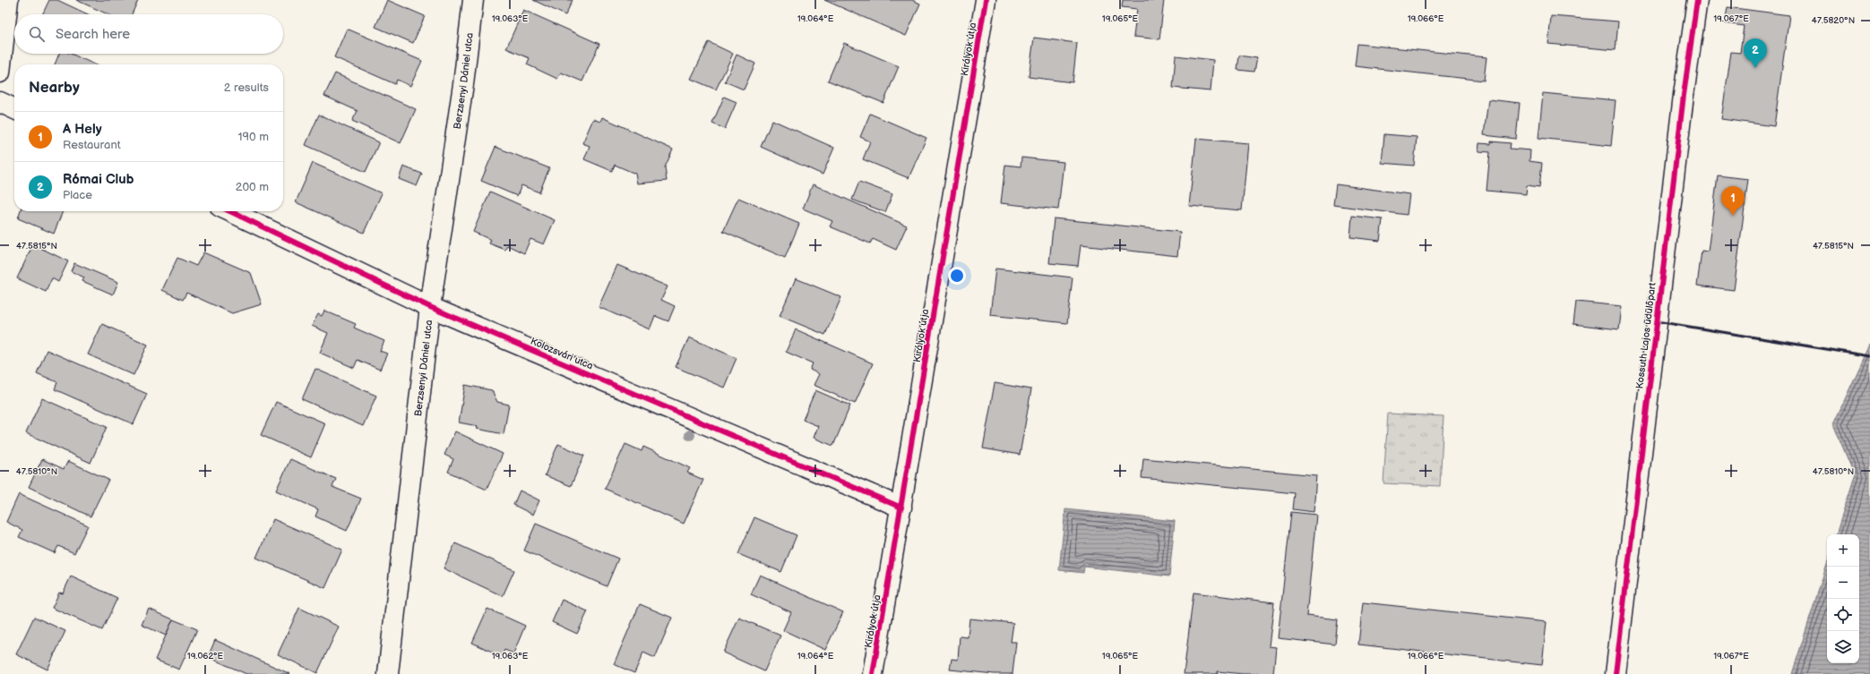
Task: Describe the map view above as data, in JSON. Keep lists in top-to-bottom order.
{
  "streets": {
    "street": [
      "Királyok útja",
      "Berzsenyi Dániel utca",
      "Kossuth Lajos üdülőpart",
      "Kolozsvári utca"
    ]
  },
  "crossings": [
    ["Királyok útja", "Kolozsvári utca"],
    ["Berzsenyi Dániel utca", "Kolozsvári utca"]
  ],
  "page": {
    "search": "Search here",
    "pins": ["2", "1"],
    "heading": ["Nearby", "2 results"],
    "list": [
      {
        "mark": "1",
        "name": "A Hely",
        "note": "Restaurant",
        "value": "190 m"
      },
      {
        "mark": "2",
        "name": "Római Club",
        "note": "Place",
        "value": "200 m"
      }
    ],
    "map_buttons": ["+", "−"]
  },
  "coordinates": [
    "19.063°E",
    "19.064°E",
    "19.065°E",
    "19.066°E",
    "19.067°E",
    "47.5820°N",
    "47.5815°N",
    "47.5810°N",
    "19.062°E"
  ]
}
